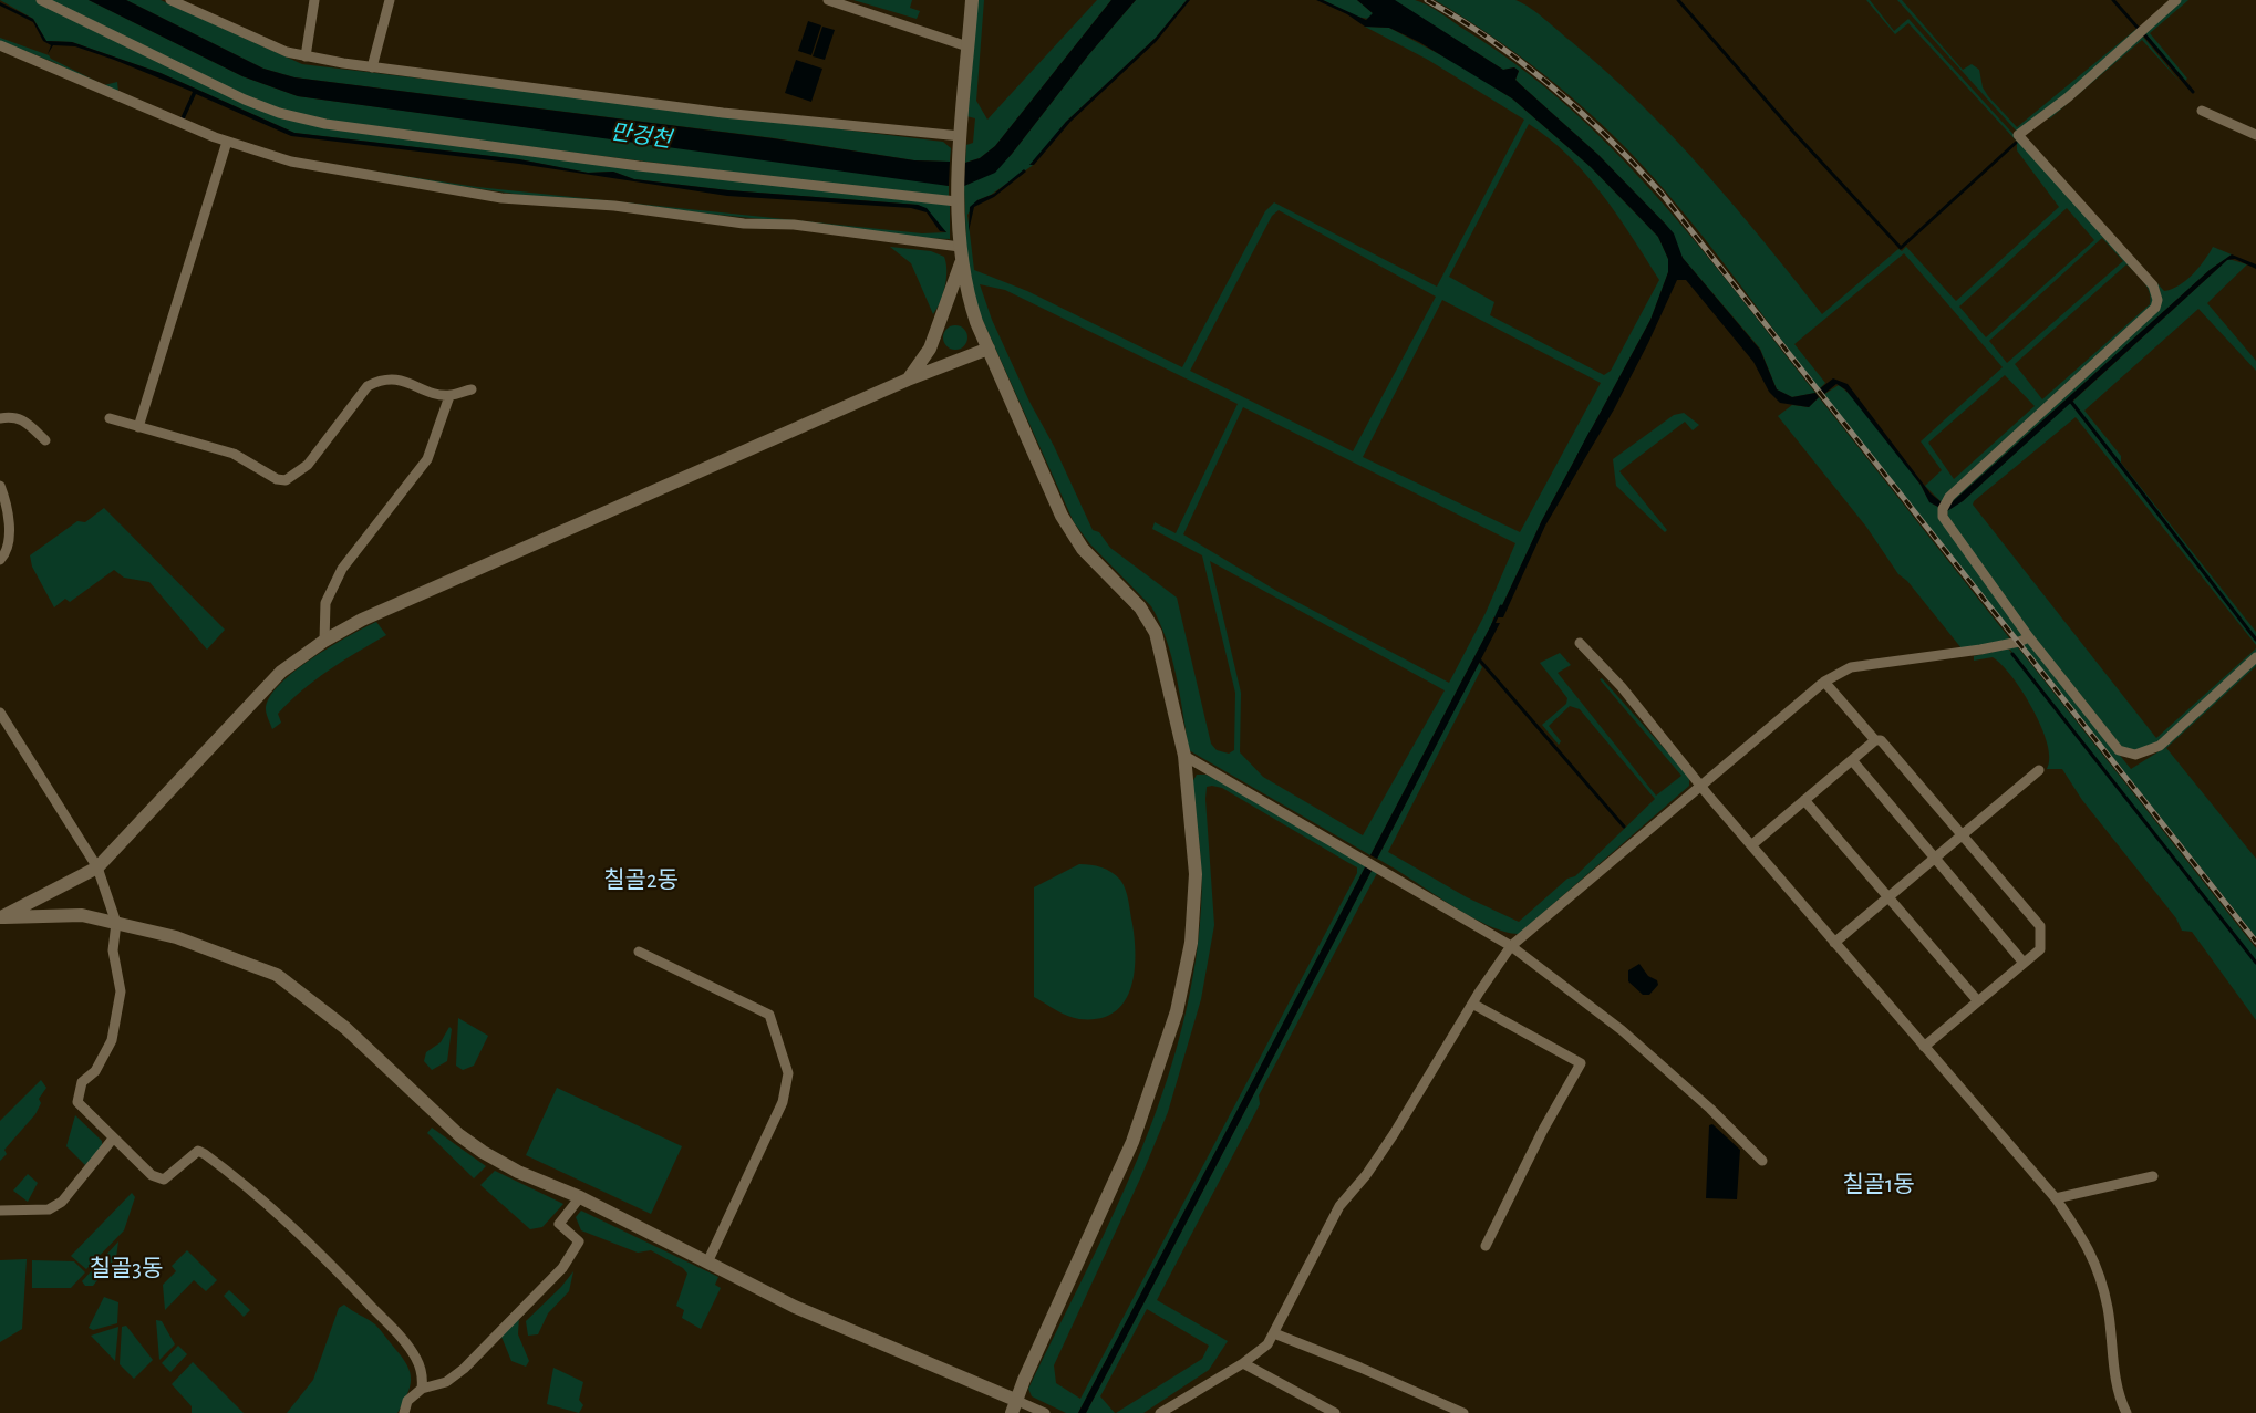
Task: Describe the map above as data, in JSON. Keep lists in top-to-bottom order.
{
  "districts": ["칠골2동", "칠골1동", "칠골3동"],
  "water": ["만겅천"]
}
